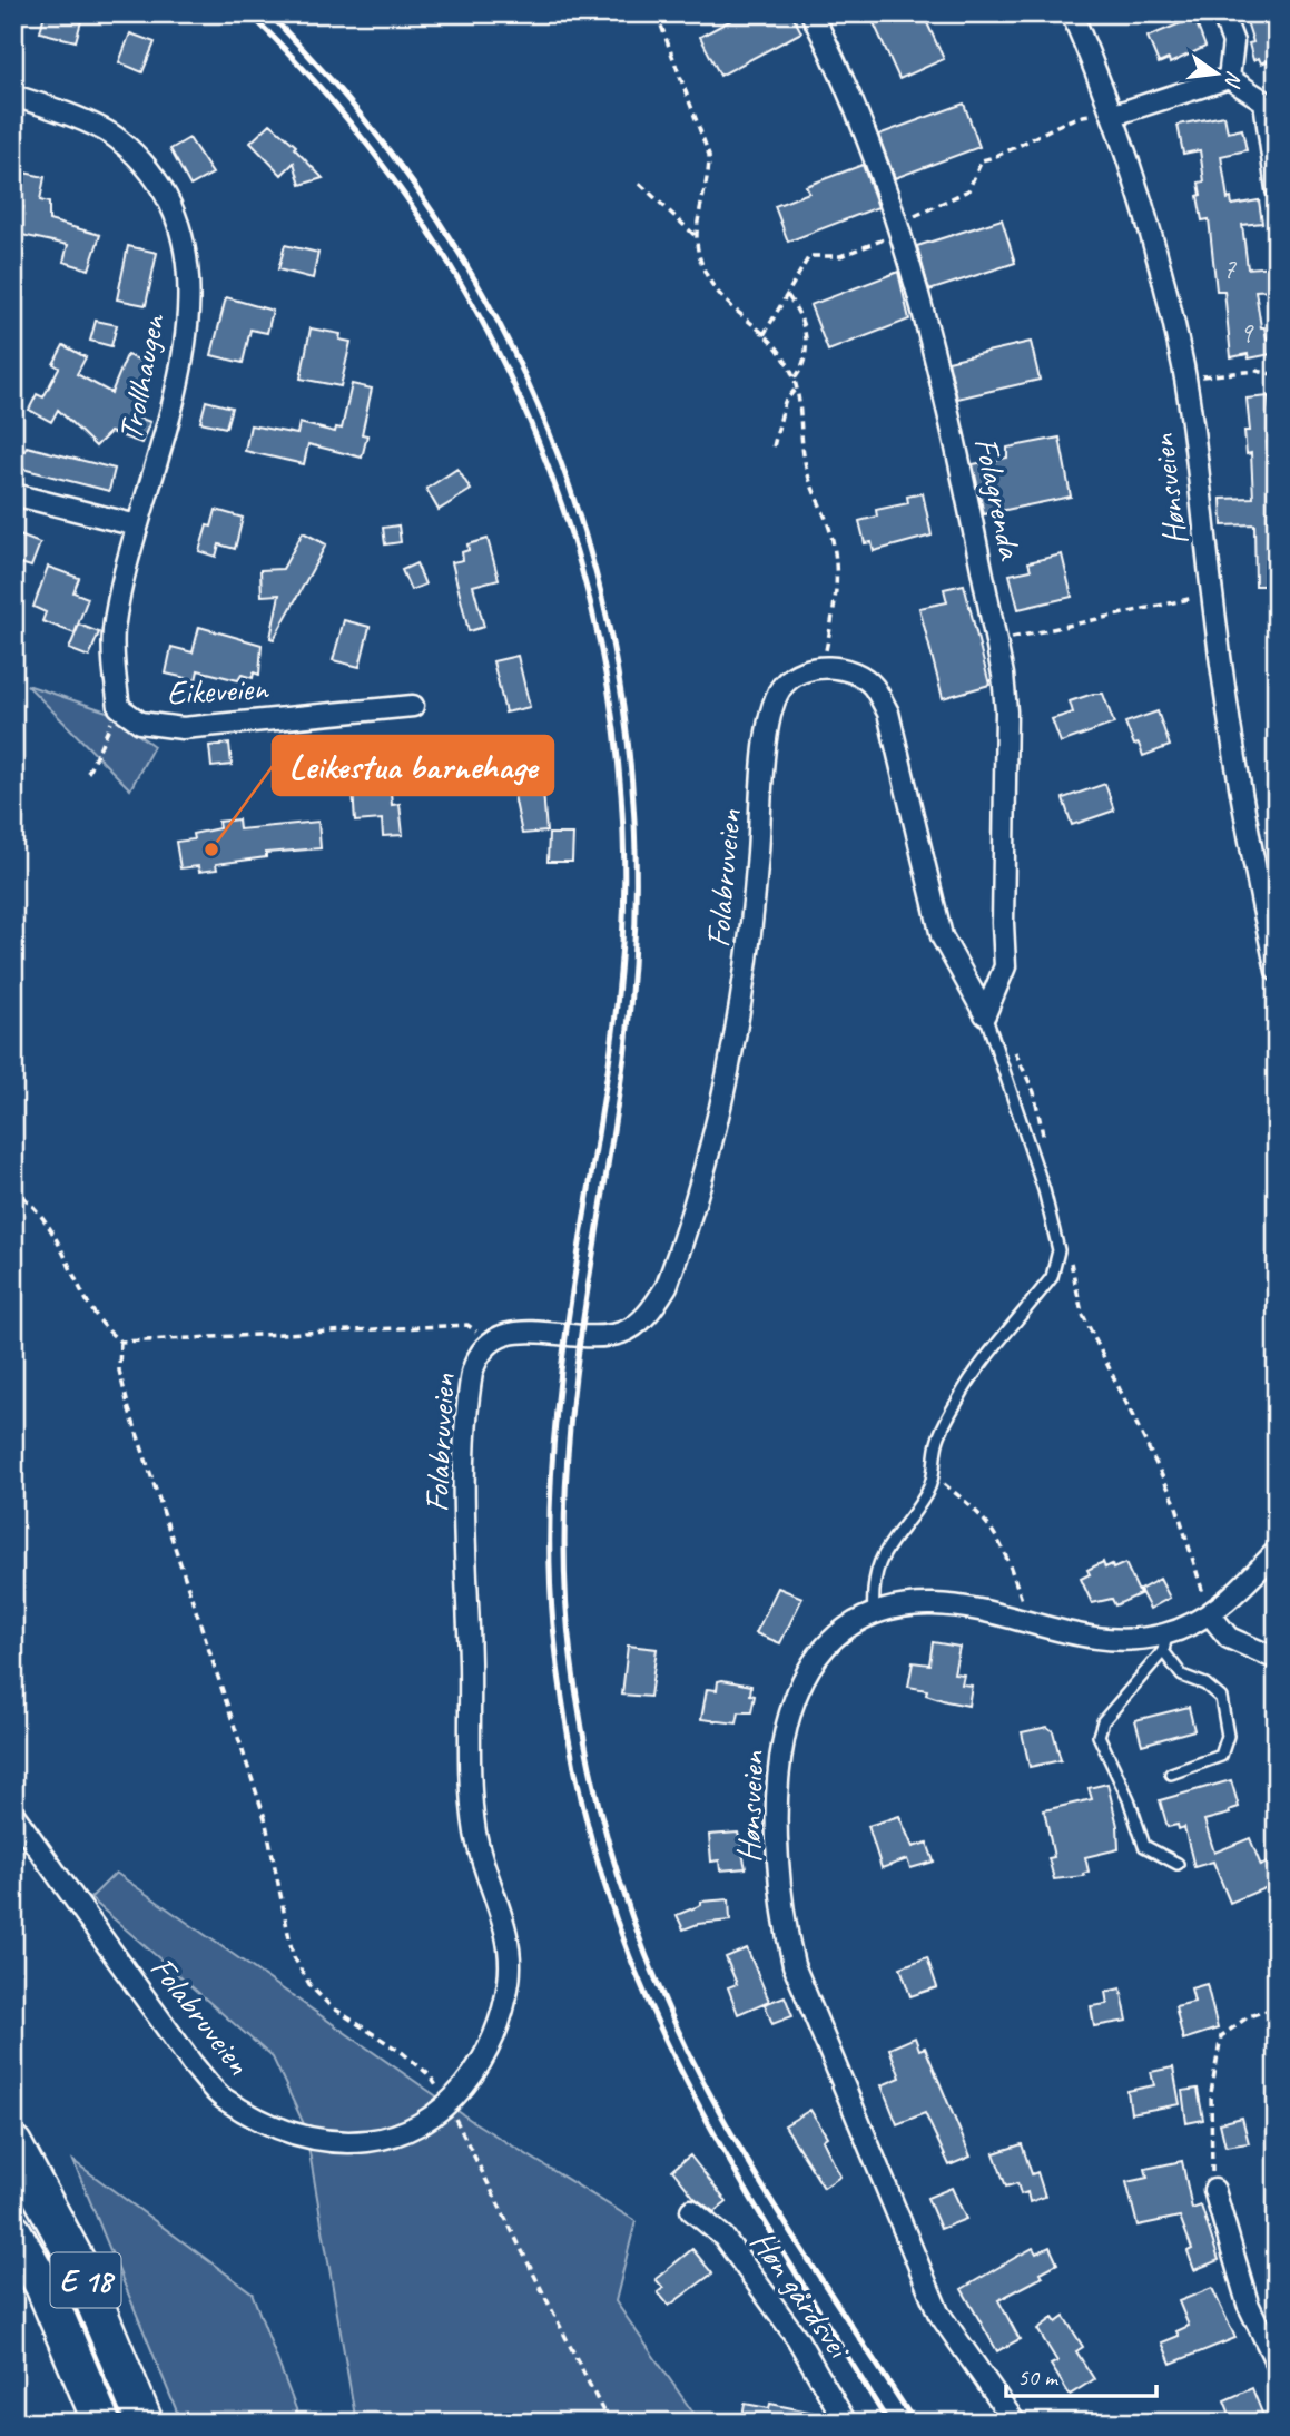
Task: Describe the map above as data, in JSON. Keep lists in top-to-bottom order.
{
  "streets": {
    "highway": ["E 18"],
    "street": [
      "Trollhaugen",
      "Hønsveien",
      "Folagrenda",
      "Eikeveien",
      "Folabruveien",
      "Høn gårdsvei"
    ]
  },
  "crossings": [
    ["Trollhaugen", "Eikeveien"]
  ],
  "places": ["Leikestua barnehage"],
  "house_numbers": ["7", "9"],
  "scale_bar": "50 m",
  "north": "right"
}
